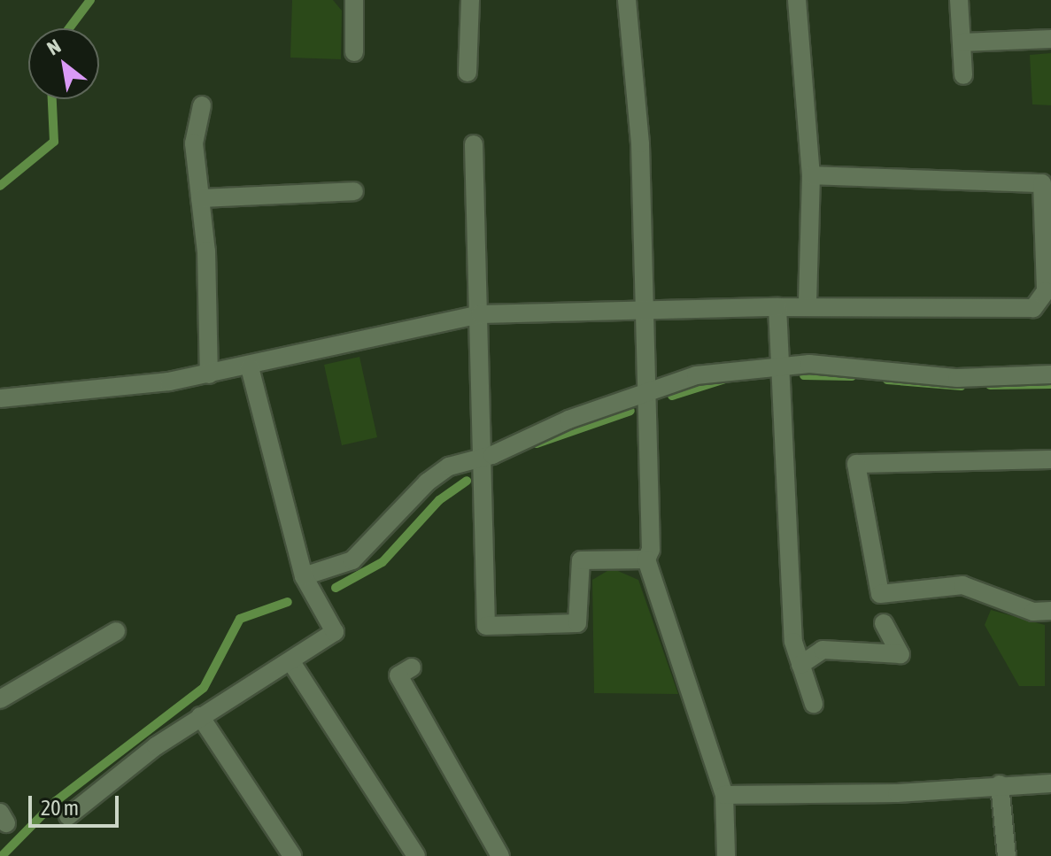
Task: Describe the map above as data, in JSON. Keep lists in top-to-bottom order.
{
  "scale_bar": "20 m",
  "north": "top left"
}
